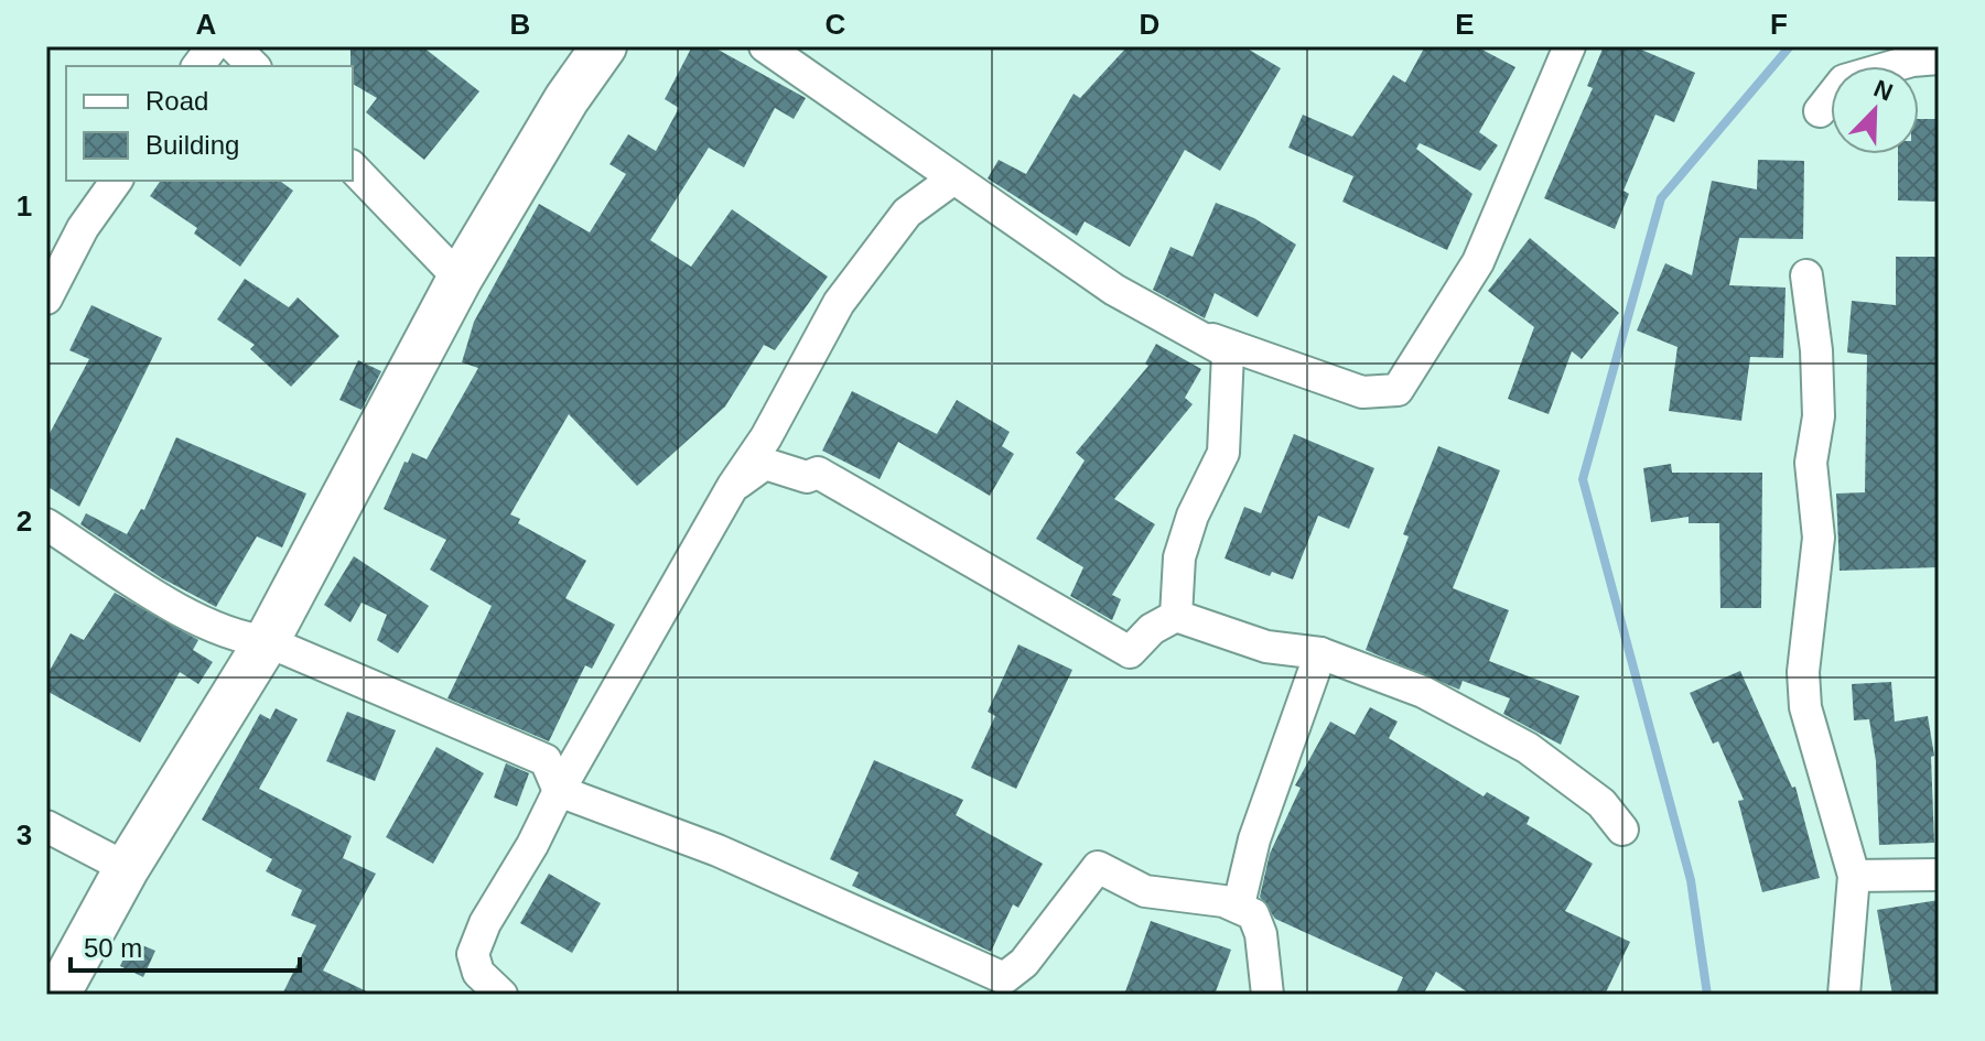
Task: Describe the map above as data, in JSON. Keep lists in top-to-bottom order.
{
  "legend": ["Road", "Building"],
  "scale_bar": "50 m",
  "north": "top right",
  "grid": {
    "columns": [
      "A",
      "B",
      "C",
      "D",
      "E",
      "F"
    ],
    "rows": ["1", "2", "3"]
  }
}
